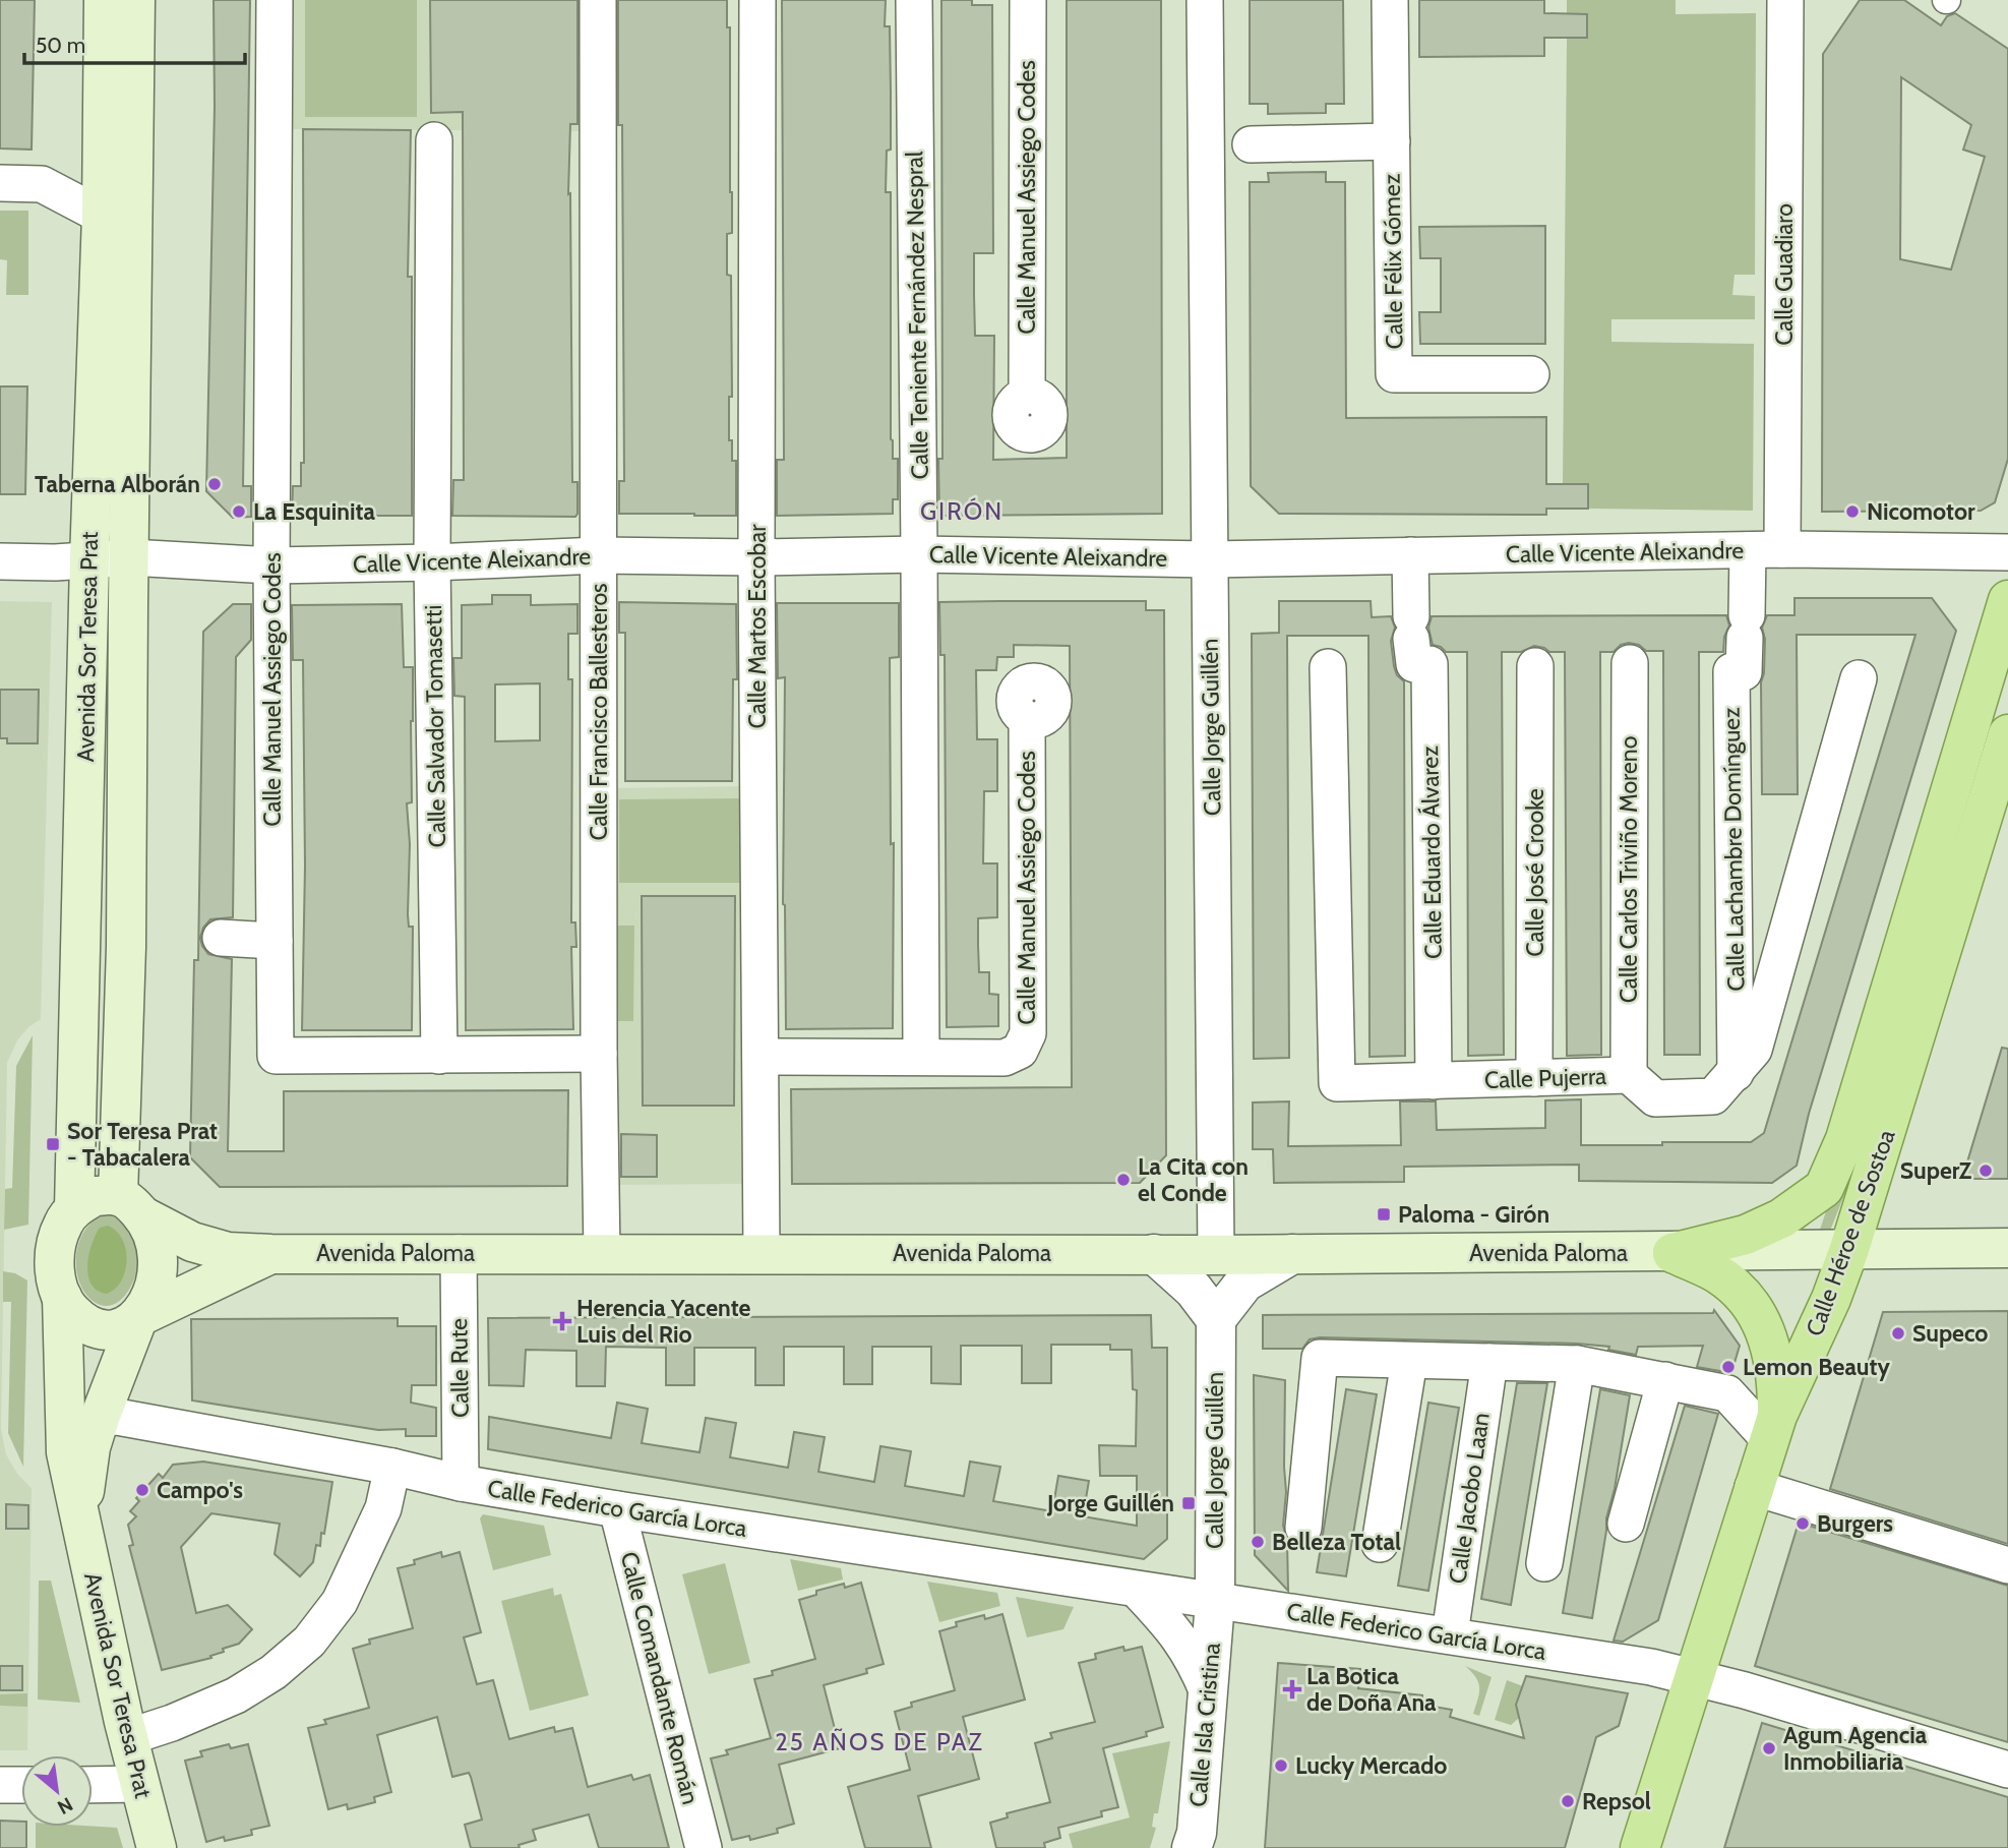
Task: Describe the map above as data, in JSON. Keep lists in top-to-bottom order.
{
  "streets": {
    "main road": ["Avenida Sor Teresa Prat", "Calle Héroe de Sostoa", "Avenida Paloma"],
    "street": [
      "Calle Manuel Assiego Codes",
      "Calle Félix Gómez",
      "Calle Guadiaro",
      "Calle Teniente Fernández Nespral",
      "Calle Vicente Aleixandre",
      "Calle Martos Escobar",
      "Calle Francisco Ballesteros",
      "Calle Salvador Tomasetti",
      "Calle Jorge Guillén",
      "Calle Lachambre Domínguez",
      "Calle Eduardo Álvarez",
      "Calle Carlos Triviño Moreno",
      "Calle José Crooke",
      "Calle Pujerra",
      "Calle Rute",
      "Calle Jacobo Laan",
      "Calle Federico García Lorca",
      "Calle Comandante Román",
      "Calle Isla Cristina"
    ]
  },
  "crossings": [
    ["Calle Manuel Assiego Codes", "Calle Teniente Fernández Nespral"],
    ["Calle Manuel Assiego Codes", "Calle Vicente Aleixandre"],
    ["Calle Manuel Assiego Codes", "Calle Martos Escobar"],
    ["Calle Manuel Assiego Codes", "Calle Francisco Ballesteros"],
    ["Calle Manuel Assiego Codes", "Calle Salvador Tomasetti"],
    ["Calle Guadiaro", "Calle Vicente Aleixandre"],
    ["Calle Teniente Fernández Nespral", "Calle Vicente Aleixandre"],
    ["Calle Vicente Aleixandre", "Calle Martos Escobar"],
    ["Calle Vicente Aleixandre", "Avenida Sor Teresa Prat"],
    ["Calle Vicente Aleixandre", "Calle Francisco Ballesteros"],
    ["Calle Vicente Aleixandre", "Calle Salvador Tomasetti"],
    ["Calle Vicente Aleixandre", "Calle Jorge Guillén"],
    ["Calle Vicente Aleixandre", "Calle Lachambre Domínguez"],
    ["Calle Vicente Aleixandre", "Calle Eduardo Álvarez"],
    ["Calle Martos Escobar", "Avenida Paloma"],
    ["Avenida Sor Teresa Prat", "Avenida Paloma"],
    ["Avenida Sor Teresa Prat", "Calle Federico García Lorca"],
    ["Calle Francisco Ballesteros", "Avenida Paloma"],
    ["Calle Jorge Guillén", "Avenida Paloma"],
    ["Calle Jorge Guillén", "Calle Federico García Lorca"],
    ["Calle Jorge Guillén", "Calle Isla Cristina"],
    ["Calle Lachambre Domínguez", "Calle Pujerra"],
    ["Calle Eduardo Álvarez", "Calle Pujerra"],
    ["Calle Carlos Triviño Moreno", "Calle Pujerra"],
    ["Calle José Crooke", "Calle Pujerra"],
    ["Calle Héroe de Sostoa", "Avenida Paloma"],
    ["Calle Héroe de Sostoa", "Calle Federico García Lorca"],
    ["Avenida Paloma", "Calle Rute"],
    ["Calle Rute", "Calle Federico García Lorca"],
    ["Calle Jacobo Laan", "Calle Federico García Lorca"],
    ["Calle Federico García Lorca", "Calle Comandante Román"],
    ["Calle Federico García Lorca", "Calle Isla Cristina"]
  ],
  "districts": ["GIRÓN", "25 AÑOS DE PAZ"],
  "places": {
    "other": [
      "Taberna Alborán",
      "La Esquinita",
      "Nicomotor",
      "SuperZ",
      "La Cita con el Conde",
      "Supeco",
      "Lemon Beauty",
      "Campo's",
      "Burgers",
      "Belleza Total",
      "Agum Agencia Inmobiliaria",
      "Lucky Mercado",
      "Repsol"
    ],
    "transit": ["Sor Teresa Prat - Tabacalera", "Paloma - Girón", "Jorge Guillén"],
    "health": ["Herencia Yacente Luis del Rio", "La Botica de Doña Ana"]
  },
  "scale_bar": "50 m",
  "north": "bottom right"
}
